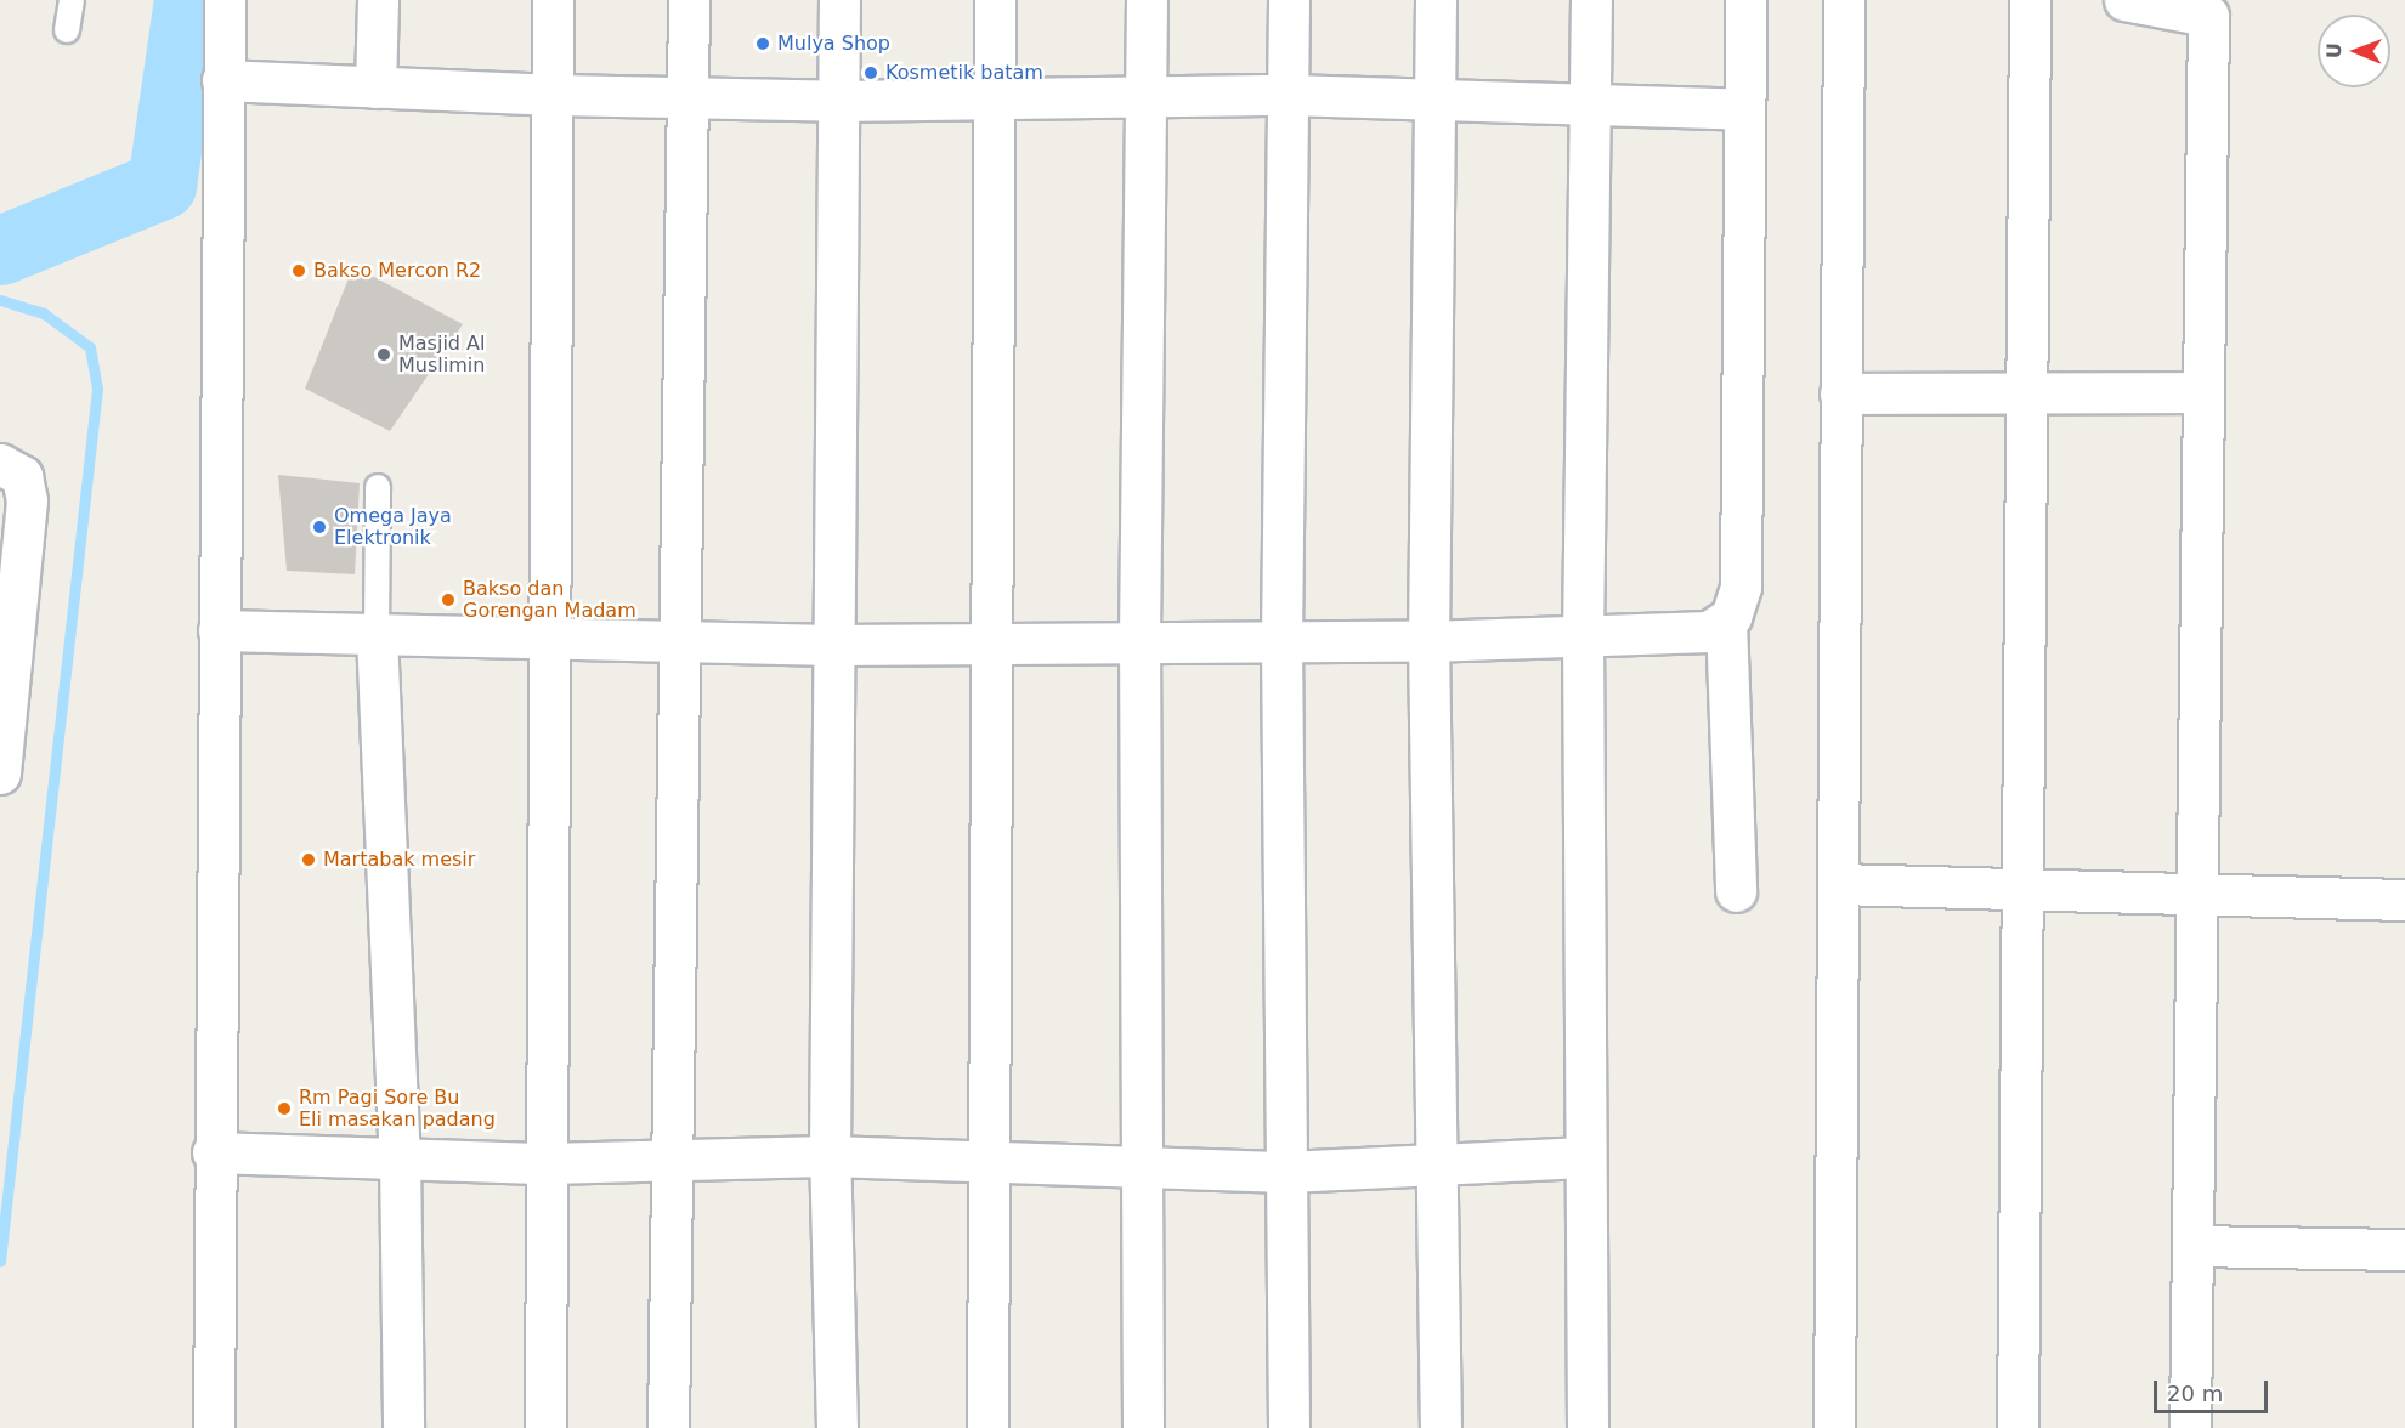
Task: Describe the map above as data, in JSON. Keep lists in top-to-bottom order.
{
  "places": [
    "Mulya Shop",
    "Kosmetik batam",
    "Bakso Mercon R2",
    "Masjid Al Muslimin",
    "Omega Jaya Elektronik",
    "Bakso dan Gorengan Madam",
    "Martabak mesir",
    "Rm Pagi Sore Bu Eli masakan padang"
  ],
  "scale_bar": "20 m",
  "north": "left"
}
